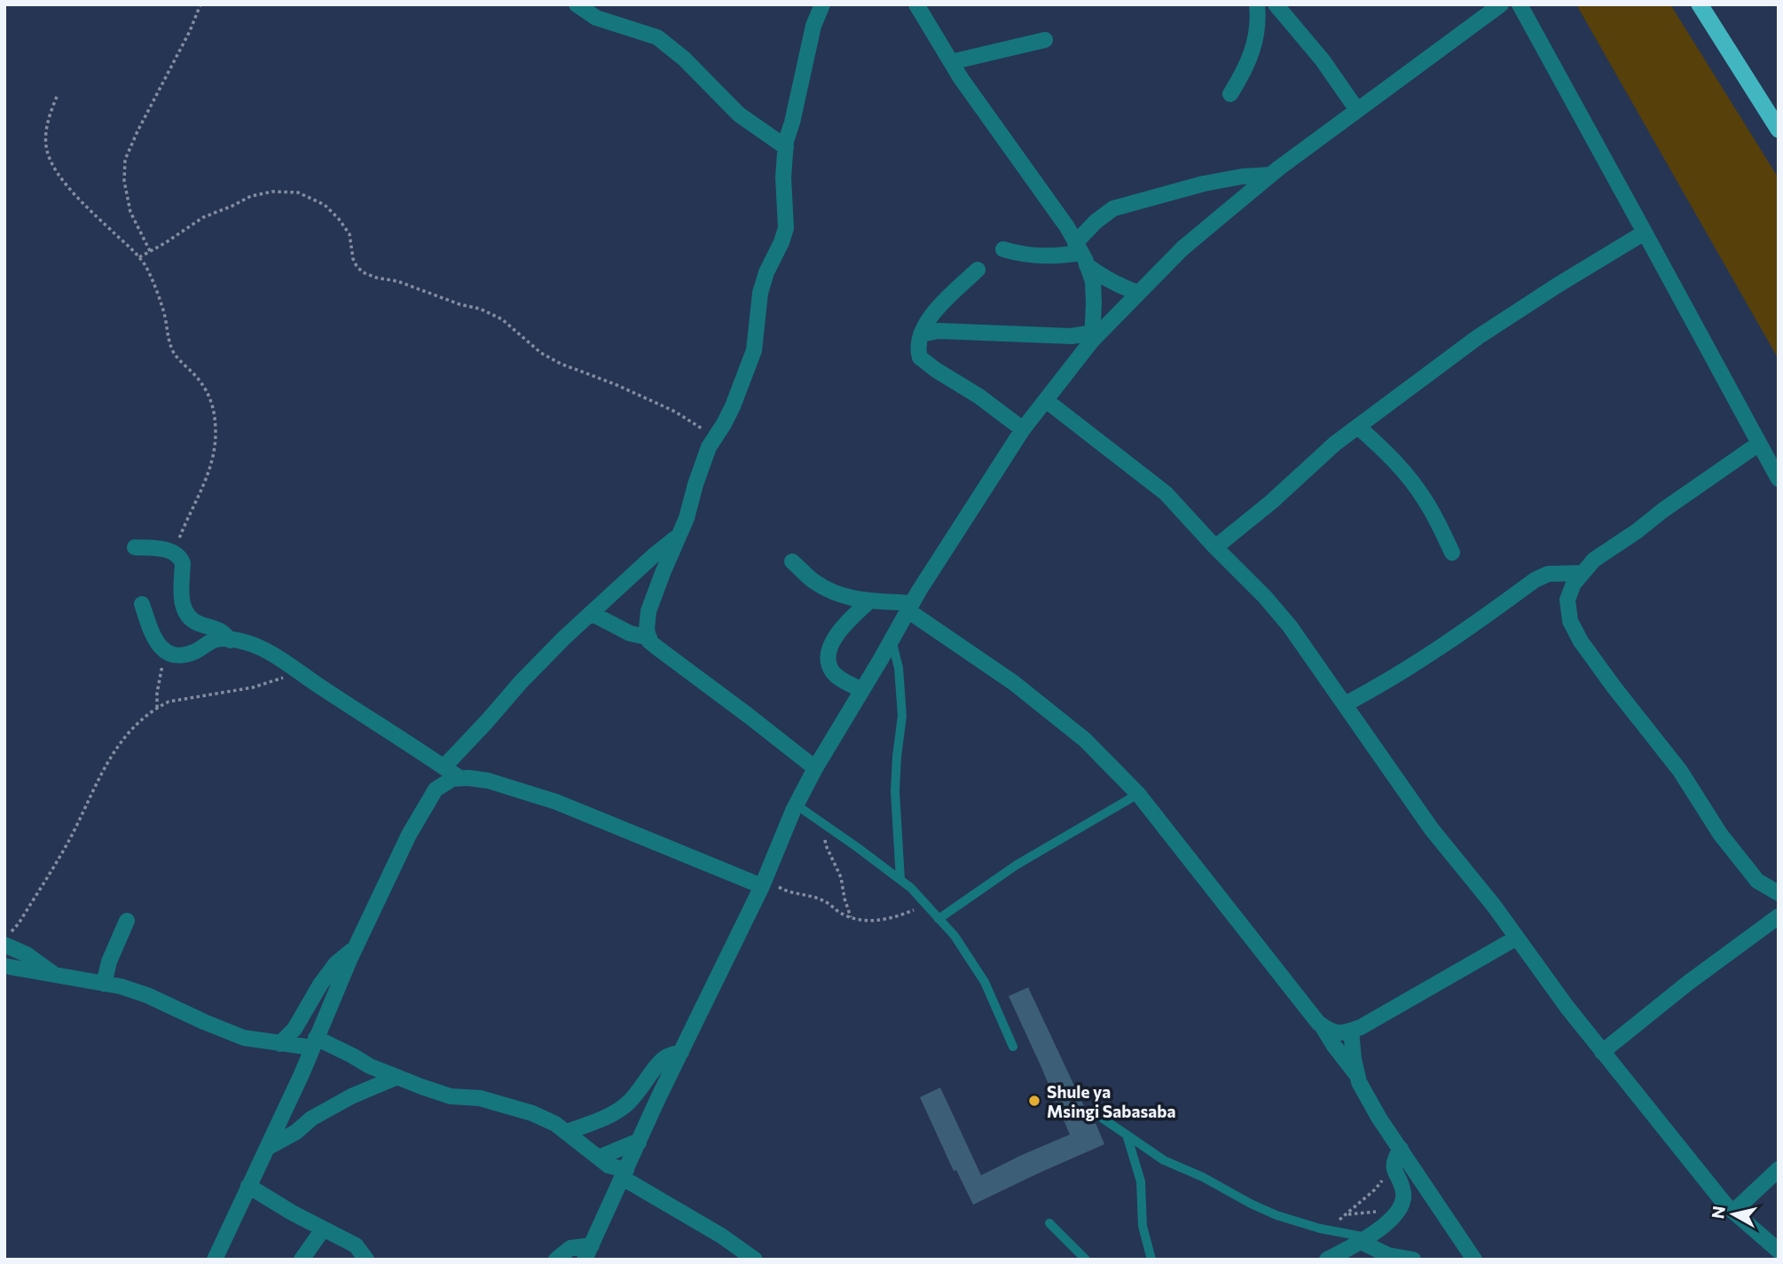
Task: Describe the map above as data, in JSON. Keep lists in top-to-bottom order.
{
  "places": ["Shule ya Msingi Sabasaba"],
  "north": "left"
}
